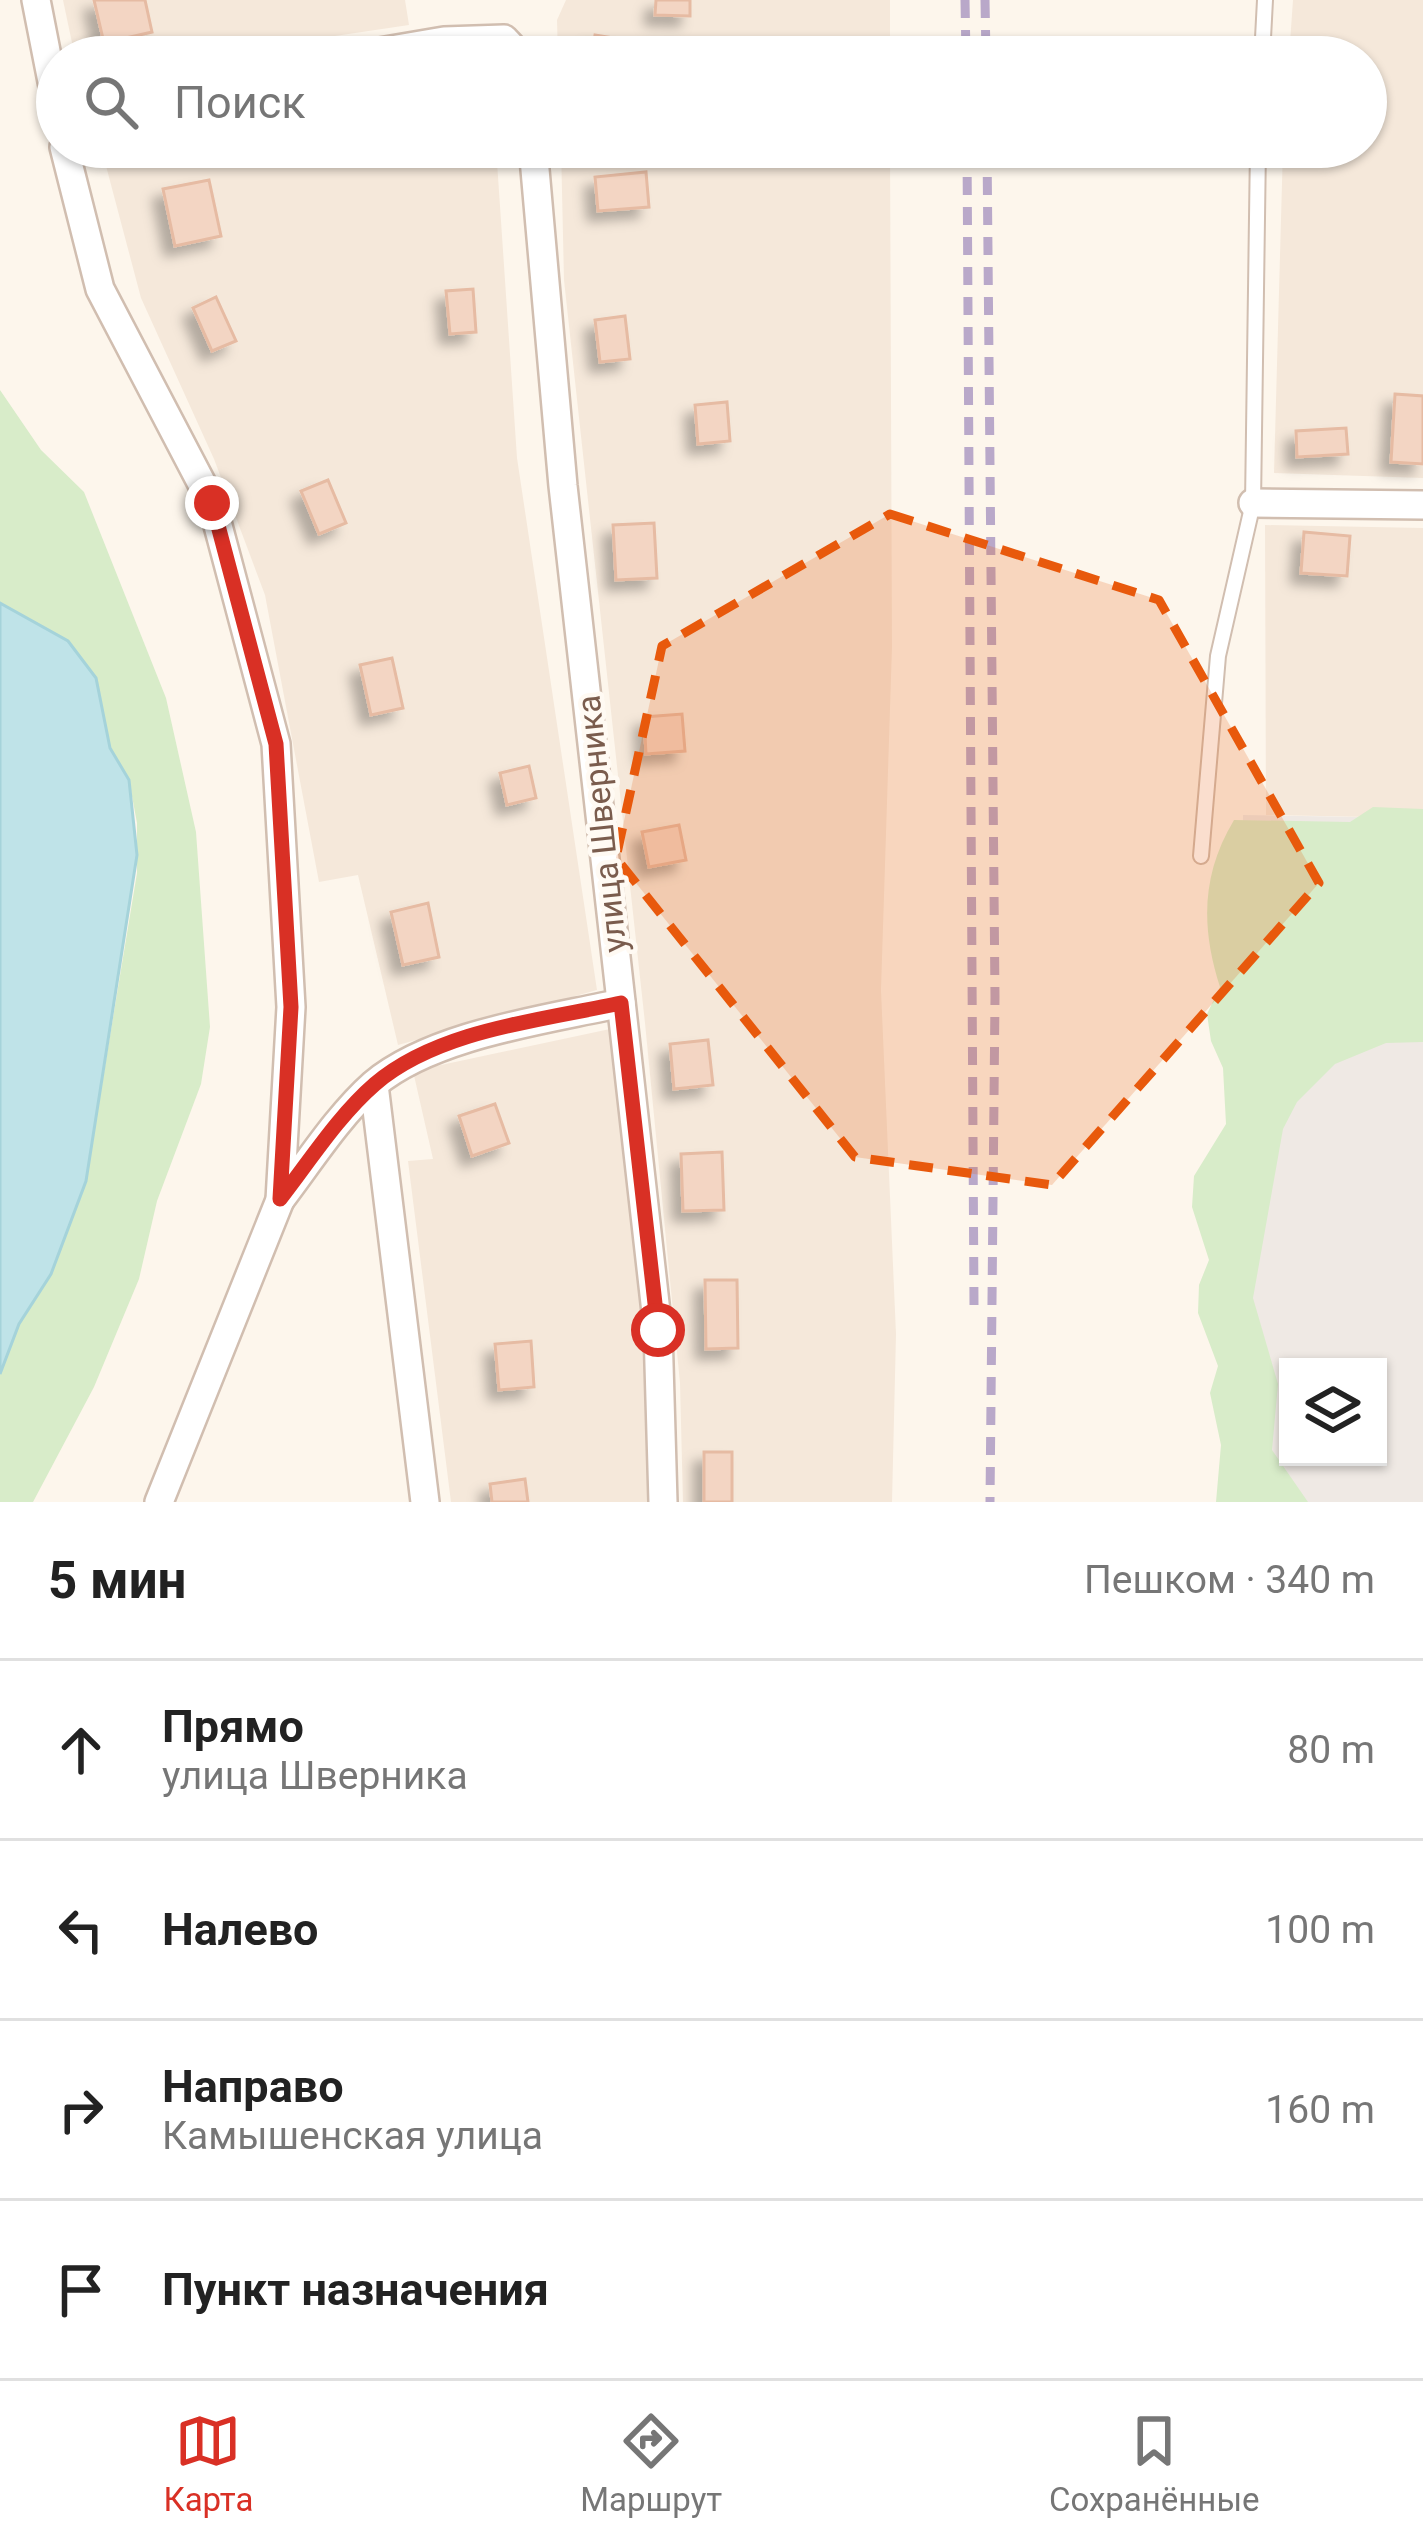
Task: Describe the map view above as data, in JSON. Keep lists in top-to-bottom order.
{
  "streets": {
    "street": ["улица Шверника"]
  },
  "page": {
    "search": "Поиск",
    "heading": ["5 мин", "Пешком · 340 m"],
    "list": [
      ["Прямо", "улица Шверника", "80 m"],
      ["Налево", "100 m"],
      ["Направо", "Камышенская улица", "160 m"],
      "Пункт назначения"
    ],
    "nav": ["Карта", "Маршрут", "Сохранённые"]
  }
}
